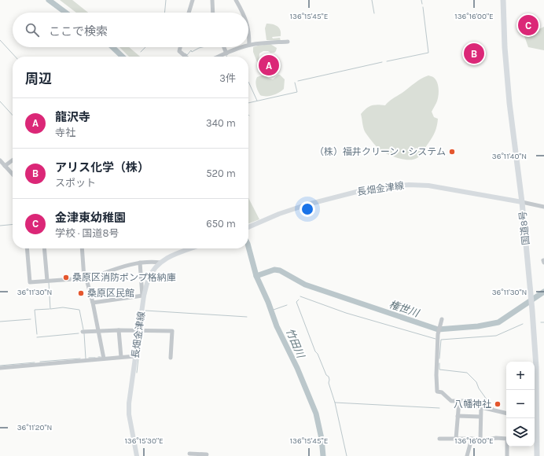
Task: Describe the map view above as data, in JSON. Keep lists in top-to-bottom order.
{
  "streets": {
    "highway": ["国道8号"],
    "main road": ["長畑金津線"]
  },
  "crossings": [
    ["長畑金津線", "国道8号"]
  ],
  "water": ["権世川", "竹田川"],
  "places": [
    "（株）福井クリーン・システム",
    "桑原区消防ポンプ格納庫",
    "桑原区民館",
    "八幡神社"
  ],
  "page": {
    "search": "ここで検索",
    "pins": ["C", "B", "A"],
    "heading": ["周辺", "3件"],
    "list": [
      {
        "mark": "A",
        "name": "龍沢寺",
        "note": "寺社",
        "value": "340 m"
      },
      {
        "mark": "B",
        "name": "アリス化学（株）",
        "note": "スポット",
        "value": "520 m"
      },
      {
        "mark": "C",
        "name": "金津東幼稚園",
        "note": "学校 · 国道8号",
        "value": "650 m"
      }
    ],
    "map_buttons": ["+", "−"]
  },
  "coordinates": [
    "136°15'45\"E",
    "136°16'00\"E",
    "36°11'40\"N",
    "36°11'30\"N",
    "36°11'20\"N",
    "136°15'30\"E"
  ]
}
